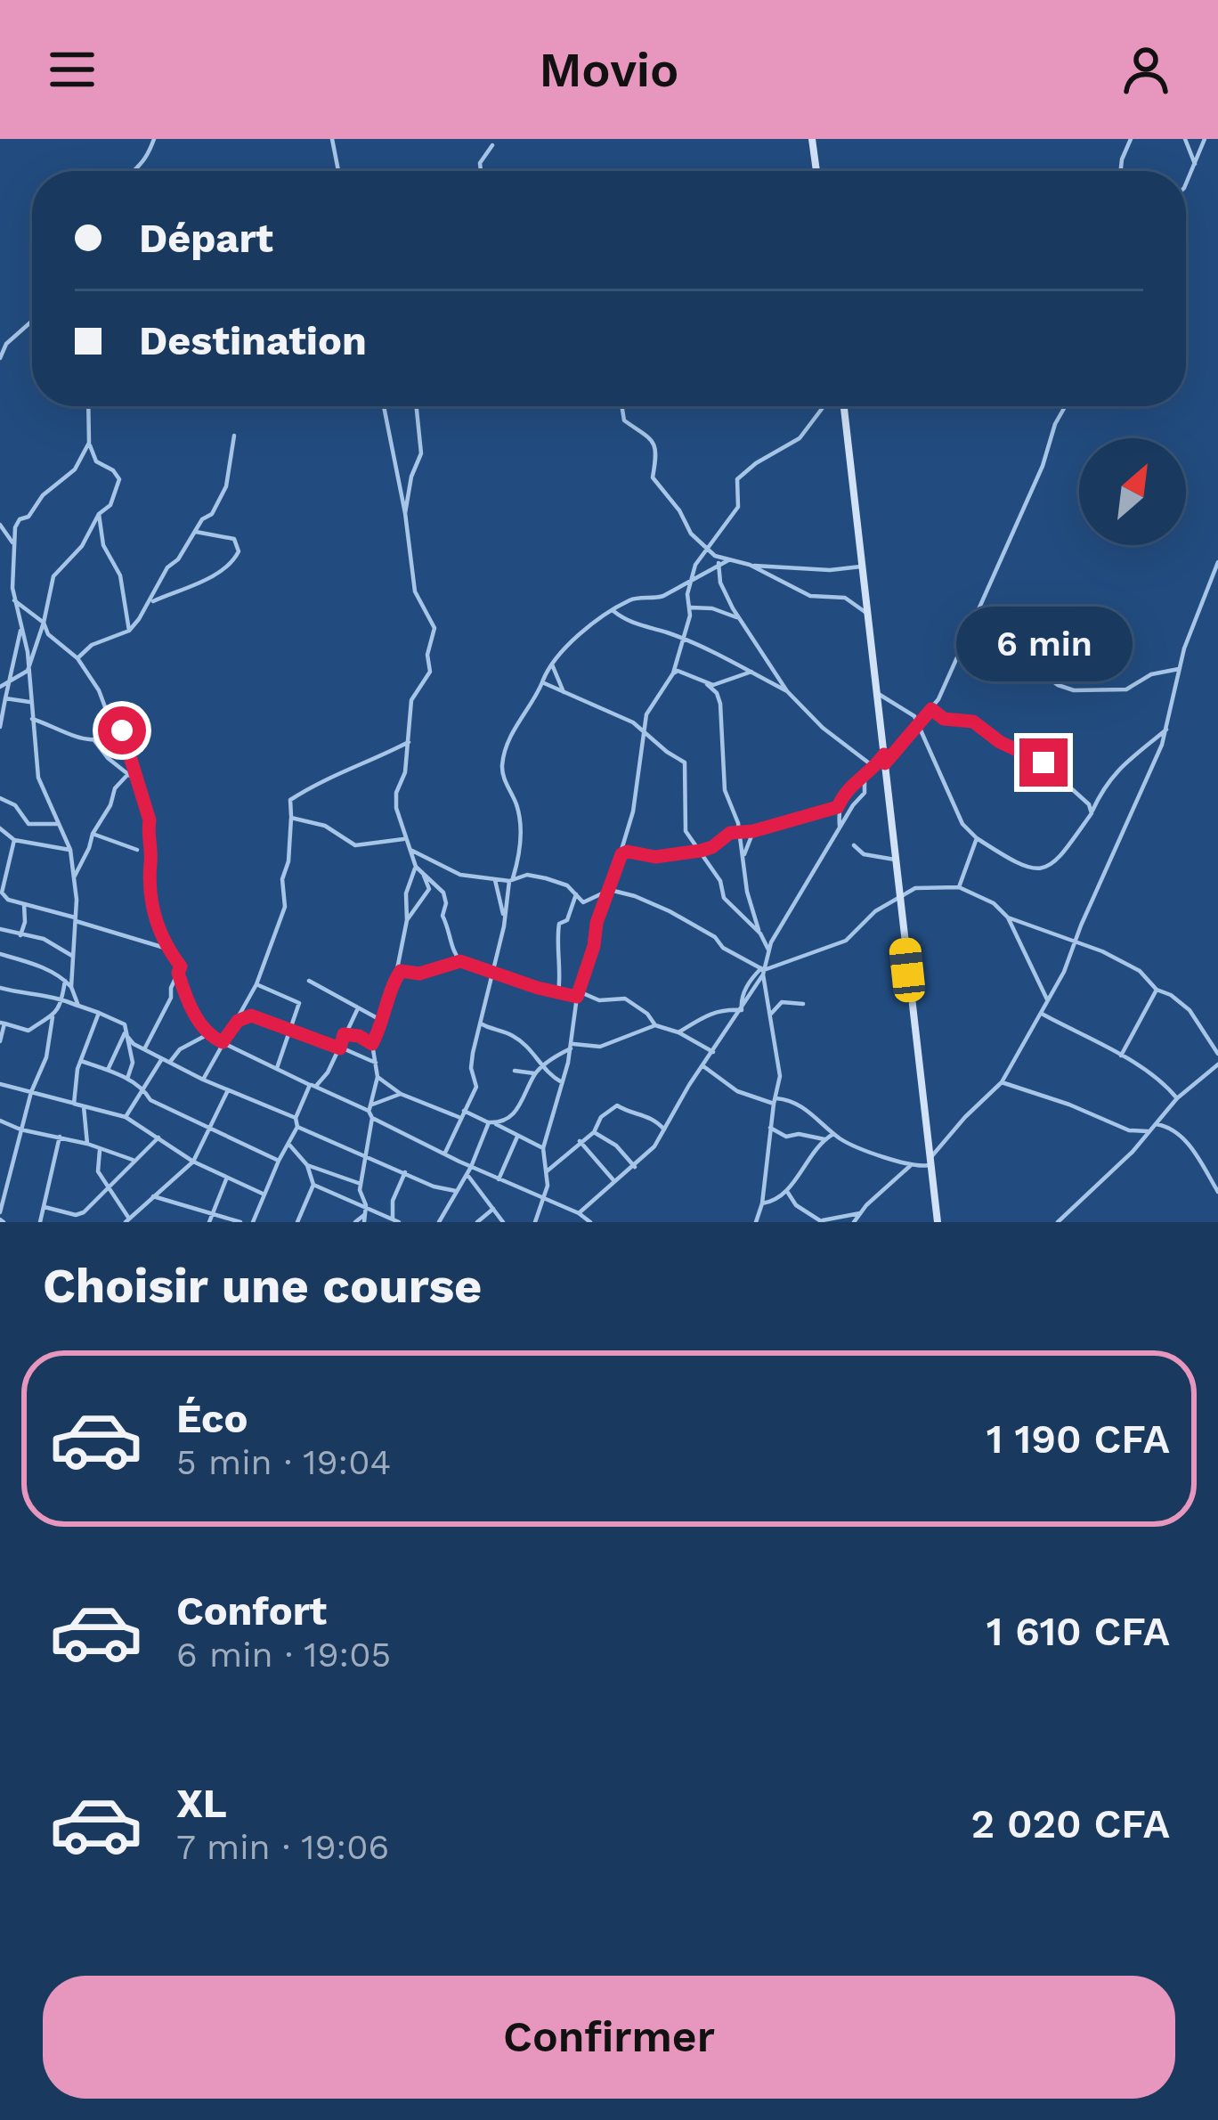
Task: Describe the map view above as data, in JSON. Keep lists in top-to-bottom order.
{
  "north": "top right",
  "page": {
    "header": "Movio",
    "banner": ["Départ", "Destination"],
    "bubble": "6 min",
    "heading": "Choisir une course",
    "list": [
      {
        "name": "Éco",
        "note": "5 min · 19:04",
        "value": "1 190 CFA"
      },
      {
        "name": "Confort",
        "note": "6 min · 19:05",
        "value": "1 610 CFA"
      },
      {
        "name": "XL",
        "note": "7 min · 19:06",
        "value": "2 020 CFA"
      }
    ],
    "buttons": "Confirmer"
  }
}
